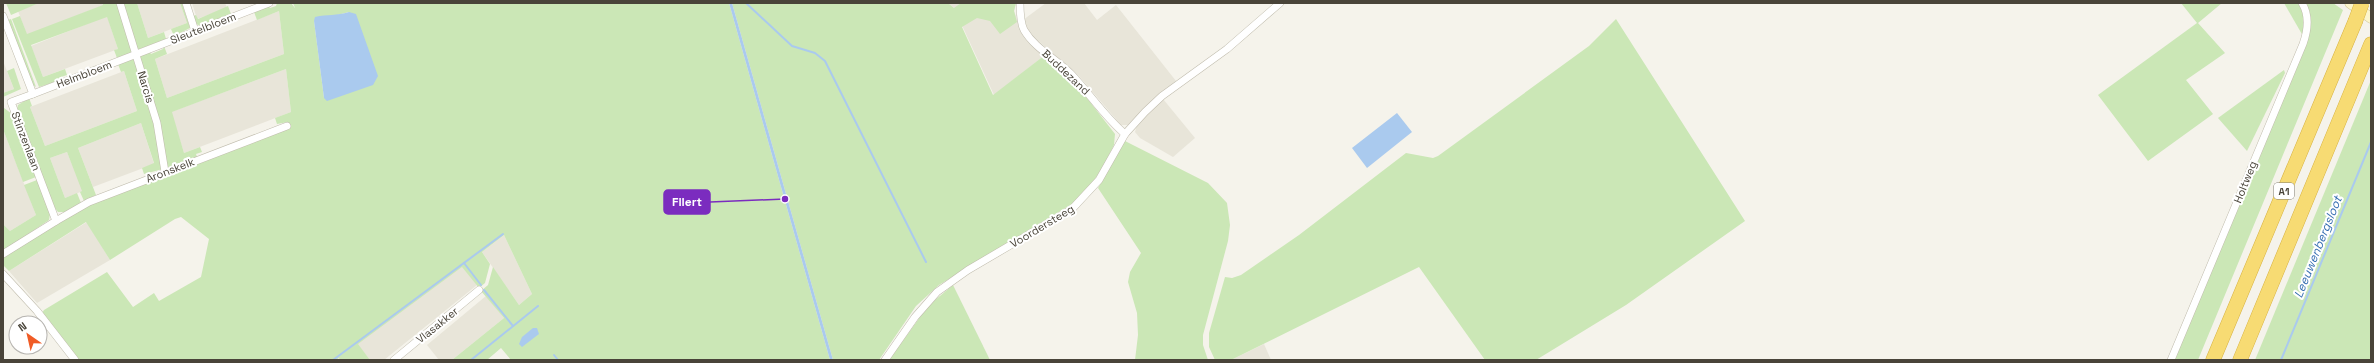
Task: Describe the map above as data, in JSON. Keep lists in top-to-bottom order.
{
  "streets": {
    "highway": ["A1"],
    "street": [
      "Sleutelbloem",
      "Buddezand",
      "Helmbloem",
      "Narcis",
      "Stinzenlaan",
      "Aronskelk",
      "Holtweg",
      "Voordersteeg",
      "Vlasakker"
    ]
  },
  "crossings": [
    ["Sleutelbloem", "Helmbloem"],
    ["Sleutelbloem", "Narcis"],
    ["Buddezand", "Voordersteeg"],
    ["Helmbloem", "Narcis"],
    ["Helmbloem", "Stinzenlaan"],
    ["Narcis", "Aronskelk"],
    ["Stinzenlaan", "Aronskelk"]
  ],
  "water": ["Leeuwenbergsloot"],
  "places": ["Fliert"],
  "north": "top left"
}
